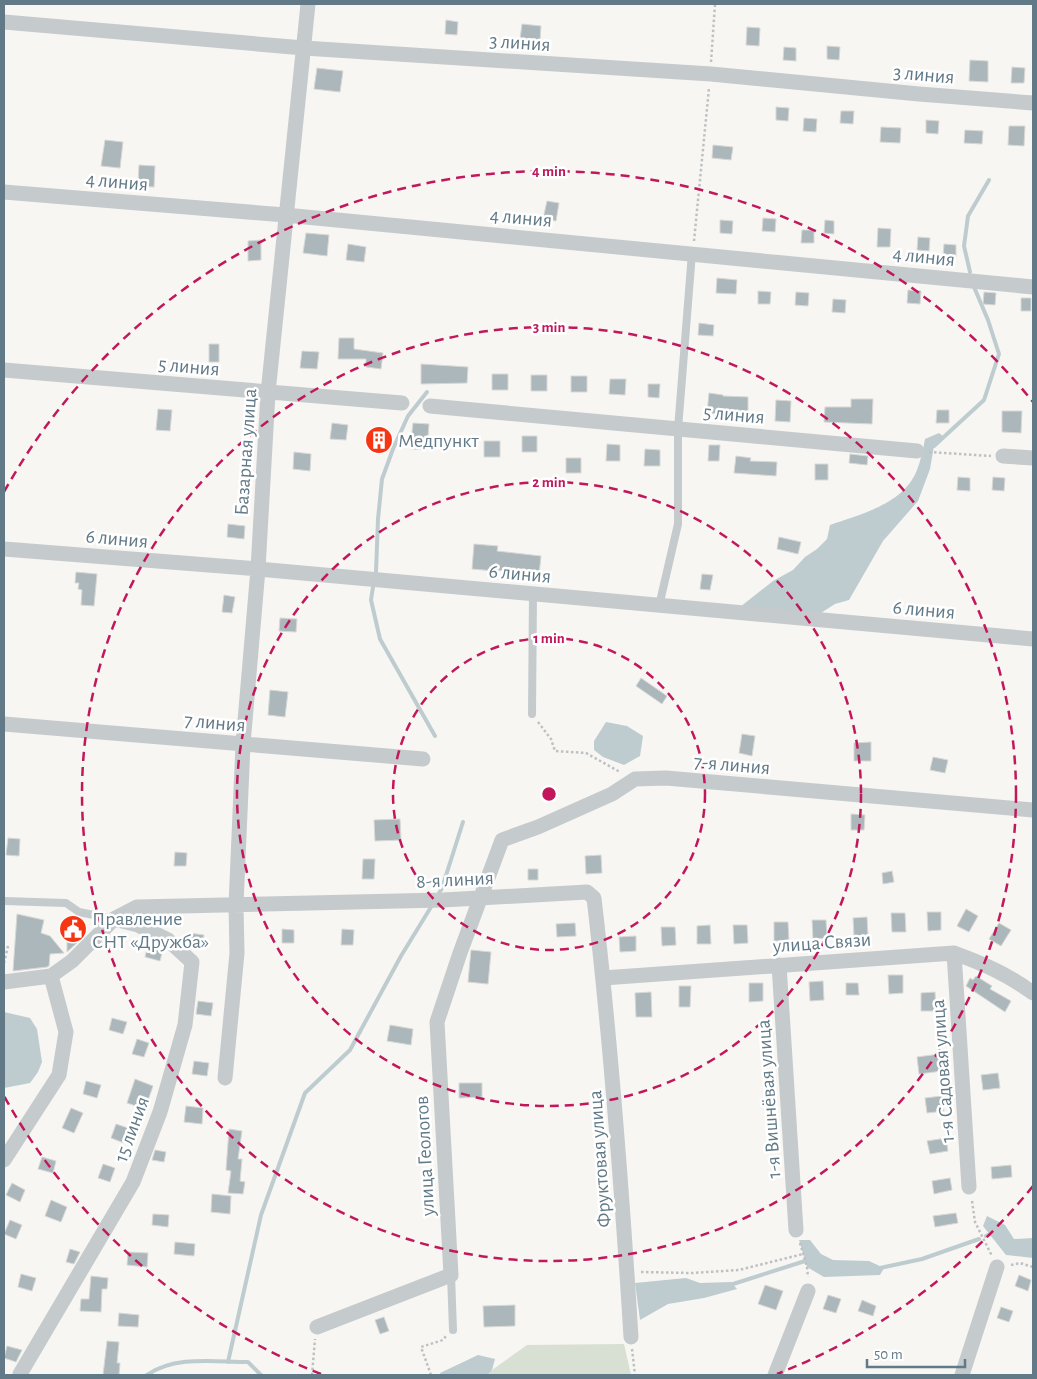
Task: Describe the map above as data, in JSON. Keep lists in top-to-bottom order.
{
  "streets": {
    "street": [
      "3 линия",
      "4 линия",
      "5 линия",
      "Базарная улица",
      "6 линия",
      "7 линия",
      "7-я линия",
      "8-я линия",
      "улица Связи",
      "1-я Садовая улица",
      "1-я Вишнёвая улица",
      "15 линия",
      "улица Геологов",
      "Фруктовая улица"
    ]
  },
  "crossings": [
    ["3 линия", "Базарная улица"],
    ["4 линия", "Базарная улица"],
    ["5 линия", "Базарная улица"],
    ["Базарная улица", "6 линия"],
    ["Базарная улица", "7 линия"],
    ["Базарная улица", "8-я линия"],
    ["8-я линия", "улица Связи"],
    ["8-я линия", "15 линия"],
    ["8-я линия", "улица Геологов"],
    ["8-я линия", "Фруктовая улица"],
    ["улица Связи", "1-я Садовая улица"],
    ["улица Связи", "1-я Вишнёвая улица"],
    ["улица Связи", "Фруктовая улица"]
  ],
  "places": {
    "building": ["Медпункт"],
    "public building": ["Правление СНТ «Дружба»"]
  },
  "scale_bar": "50 m",
  "rings": [
    "4 min",
    "3 min",
    "2 min",
    "1 min"
  ]
}
